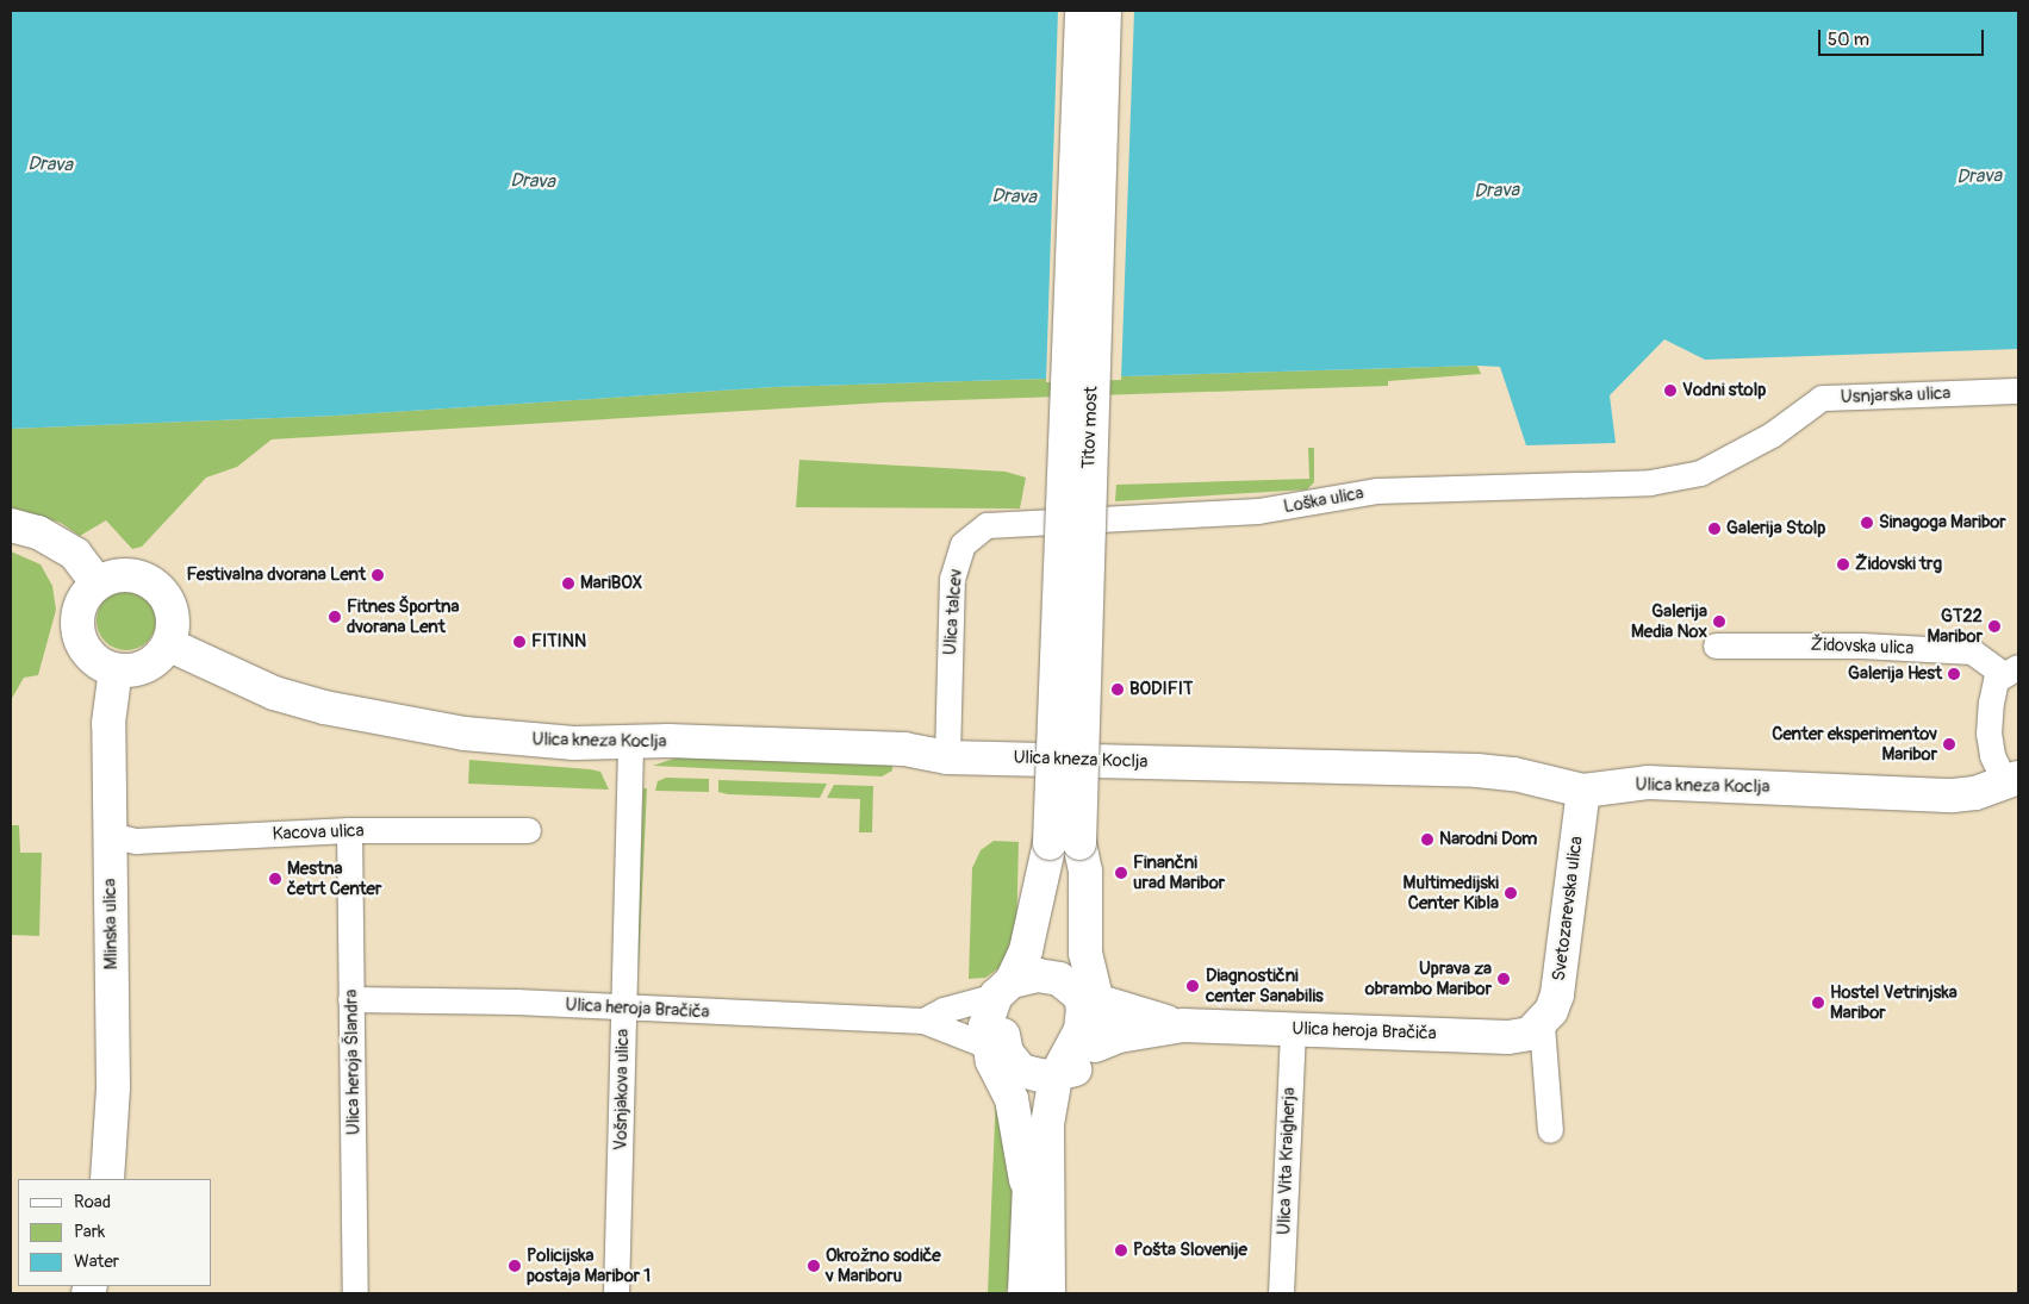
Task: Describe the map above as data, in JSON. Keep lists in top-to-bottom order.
{
  "streets": {
    "street": [
      "Usnjarska ulica",
      "Titov most",
      "Loška ulica",
      "Ulica talcev",
      "Židovska ulica",
      "Ulica kneza Koclja",
      "Kacova ulica",
      "Svetozarevska ulica",
      "Mlinska ulica",
      "Ulica heroja Bračiča",
      "Ulica heroja Šlandra",
      "Vošnjakova ulica",
      "Ulica Vita Kraigherja"
    ]
  },
  "crossings": [
    ["Usnjarska ulica", "Loška ulica"],
    ["Loška ulica", "Ulica talcev"],
    ["Ulica talcev", "Ulica kneza Koclja"],
    ["Ulica kneza Koclja", "Svetozarevska ulica"],
    ["Ulica kneza Koclja", "Mlinska ulica"],
    ["Ulica kneza Koclja", "Vošnjakova ulica"],
    ["Kacova ulica", "Mlinska ulica"],
    ["Kacova ulica", "Ulica heroja Šlandra"],
    ["Svetozarevska ulica", "Ulica heroja Bračiča"],
    ["Ulica heroja Bračiča", "Ulica heroja Šlandra"],
    ["Ulica heroja Bračiča", "Vošnjakova ulica"],
    ["Ulica heroja Bračiča", "Ulica Vita Kraigherja"]
  ],
  "water": ["Drava"],
  "places": [
    "Vodni stolp",
    "Sinagoga Maribor",
    "Galerija Stolp",
    "Židovski trg",
    "Festivalna dvorana Lent",
    "MariBOX",
    "Fitnes Športna dvorana Lent",
    "Galerija Media Nox",
    "GT22 Maribor",
    "FITINN",
    "Galerija Hest",
    "BODIFIT",
    "Center eksperimentov Maribor",
    "Narodni Dom",
    "Finančni urad Maribor",
    "Mestna četrt Center",
    "Multimedijski Center Kibla",
    "Uprava za obrambo Maribor",
    "Diagnostični center Sanabilis",
    "Hostel Vetrinjska Maribor",
    "Pošta Slovenije",
    "Policijska postaja Maribor 1",
    "Okrožno sodiče v Mariboru"
  ],
  "legend": ["Road", "Park", "Water"],
  "scale_bar": "50 m"
}
